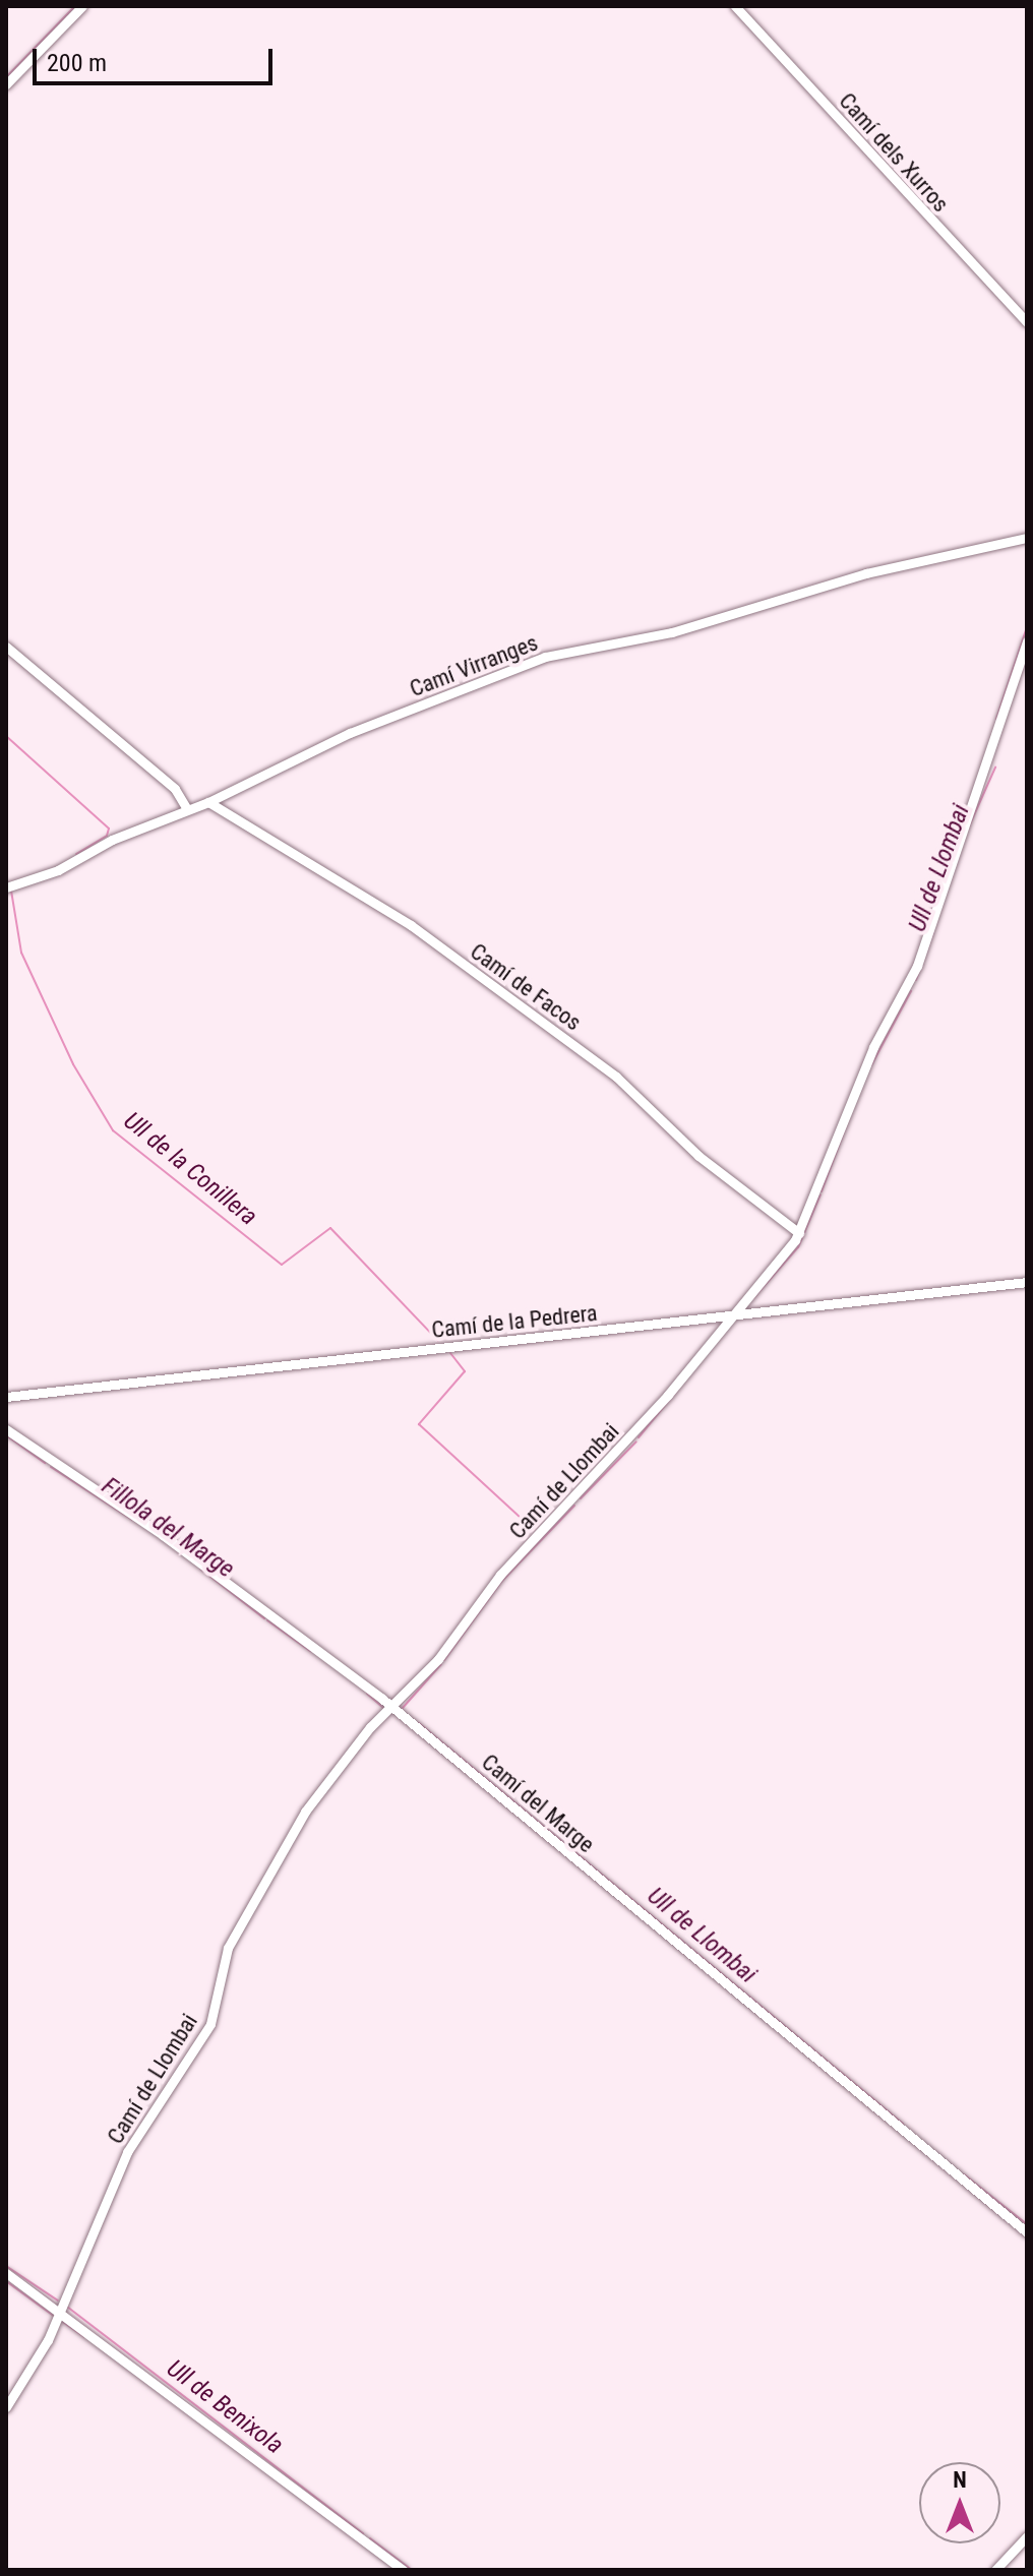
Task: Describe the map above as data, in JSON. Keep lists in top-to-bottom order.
{
  "streets": {
    "street": [
      "Camí dels Xurros",
      "Camí Virranges",
      "Camí de Facos",
      "Camí de la Pedrera",
      "Camí de Llombai",
      "Camí del Marge"
    ]
  },
  "crossings": [
    ["Camí Virranges", "Camí de Facos"],
    ["Camí de Facos", "Camí de Llombai"],
    ["Camí de la Pedrera", "Camí de Llombai"],
    ["Camí de Llombai", "Camí del Marge"]
  ],
  "water": [
    "Ull de Llombai",
    "Ull de la Conillera",
    "Fillola del Marge",
    "Ull de Benixola"
  ],
  "scale_bar": "200 m",
  "north": "top"
}
